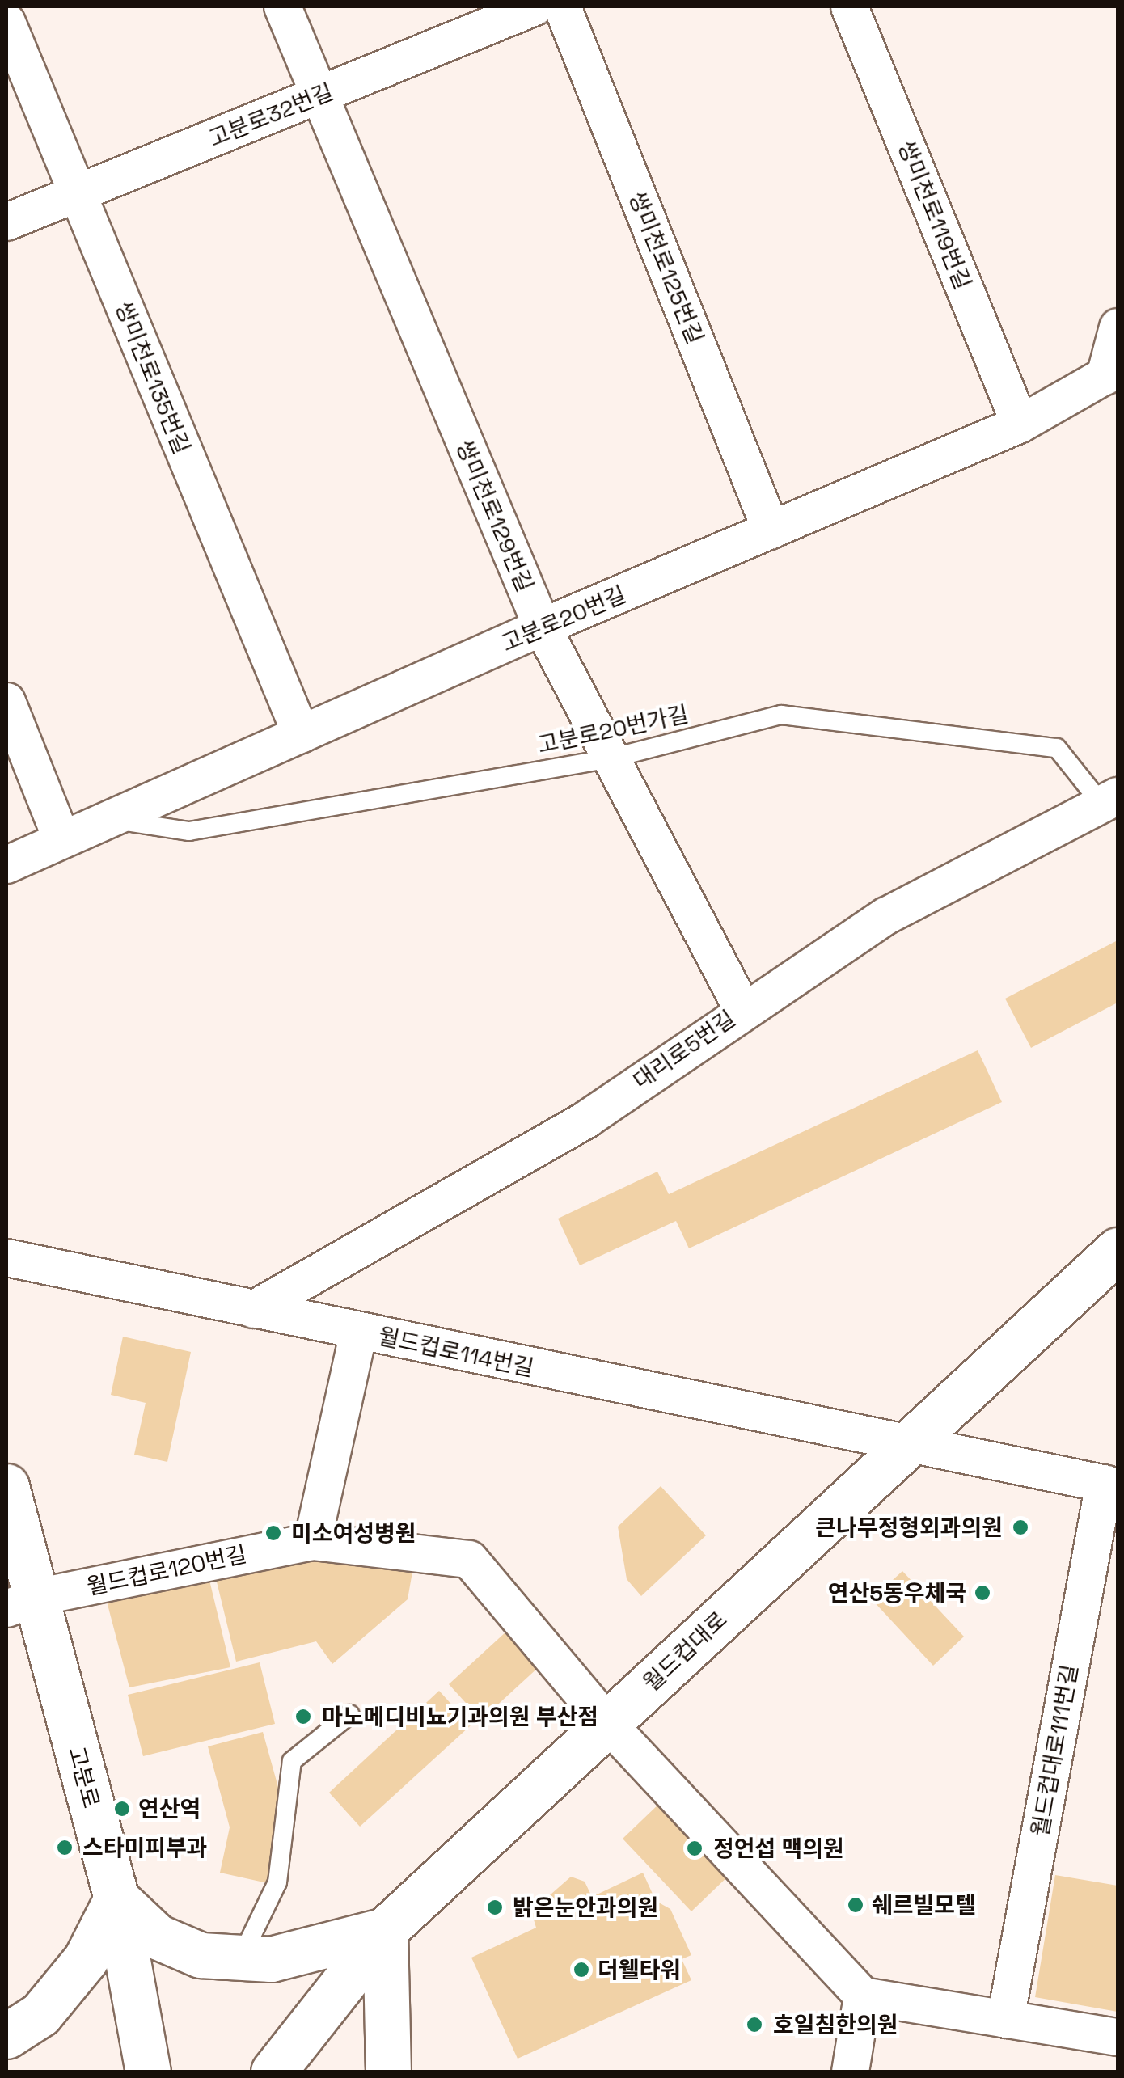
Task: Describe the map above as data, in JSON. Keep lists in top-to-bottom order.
{
  "streets": {
    "main road": ["월드컵대로", "고분로"],
    "street": [
      "고분로32번길",
      "쌍미천로119번길",
      "쌍미천로125번길",
      "쌍미천로135번길",
      "쌍미천로129번길",
      "고분로20번길",
      "대리로5번길",
      "월드컵로114번길",
      "월드컵로120번길",
      "월드컵대로111번길"
    ],
    "lane": ["고분로20번가길"]
  },
  "crossings": [
    ["고분로32번길", "쌍미천로135번길"],
    ["고분로32번길", "쌍미천로129번길"],
    ["쌍미천로119번길", "고분로20번길"],
    ["쌍미천로125번길", "고분로20번길"],
    ["쌍미천로135번길", "고분로20번길"],
    ["쌍미천로129번길", "고분로20번길"],
    ["쌍미천로129번길", "고분로20번가길"],
    ["쌍미천로129번길", "대리로5번길"],
    ["고분로20번길", "고분로20번가길"],
    ["고분로20번가길", "대리로5번길"],
    ["대리로5번길", "월드컵로114번길"],
    ["월드컵로114번길", "월드컵대로"],
    ["월드컵로114번길", "월드컵대로111번길"],
    ["월드컵로120번길", "월드컵대로"],
    ["월드컵로120번길", "고분로"],
    ["월드컵대로", "월드컵대로111번길"]
  ],
  "places": [
    "큰나무정형외과의원",
    "미소여성병원",
    "연산5동우체국",
    "마노메디비뇨기과의원 부산점",
    "연산역",
    "스타미피부과",
    "정언섭 맥의원",
    "쉐르빌모텔",
    "밝은눈안과의원",
    "더웰타워",
    "호일침한의원"
  ]
}
